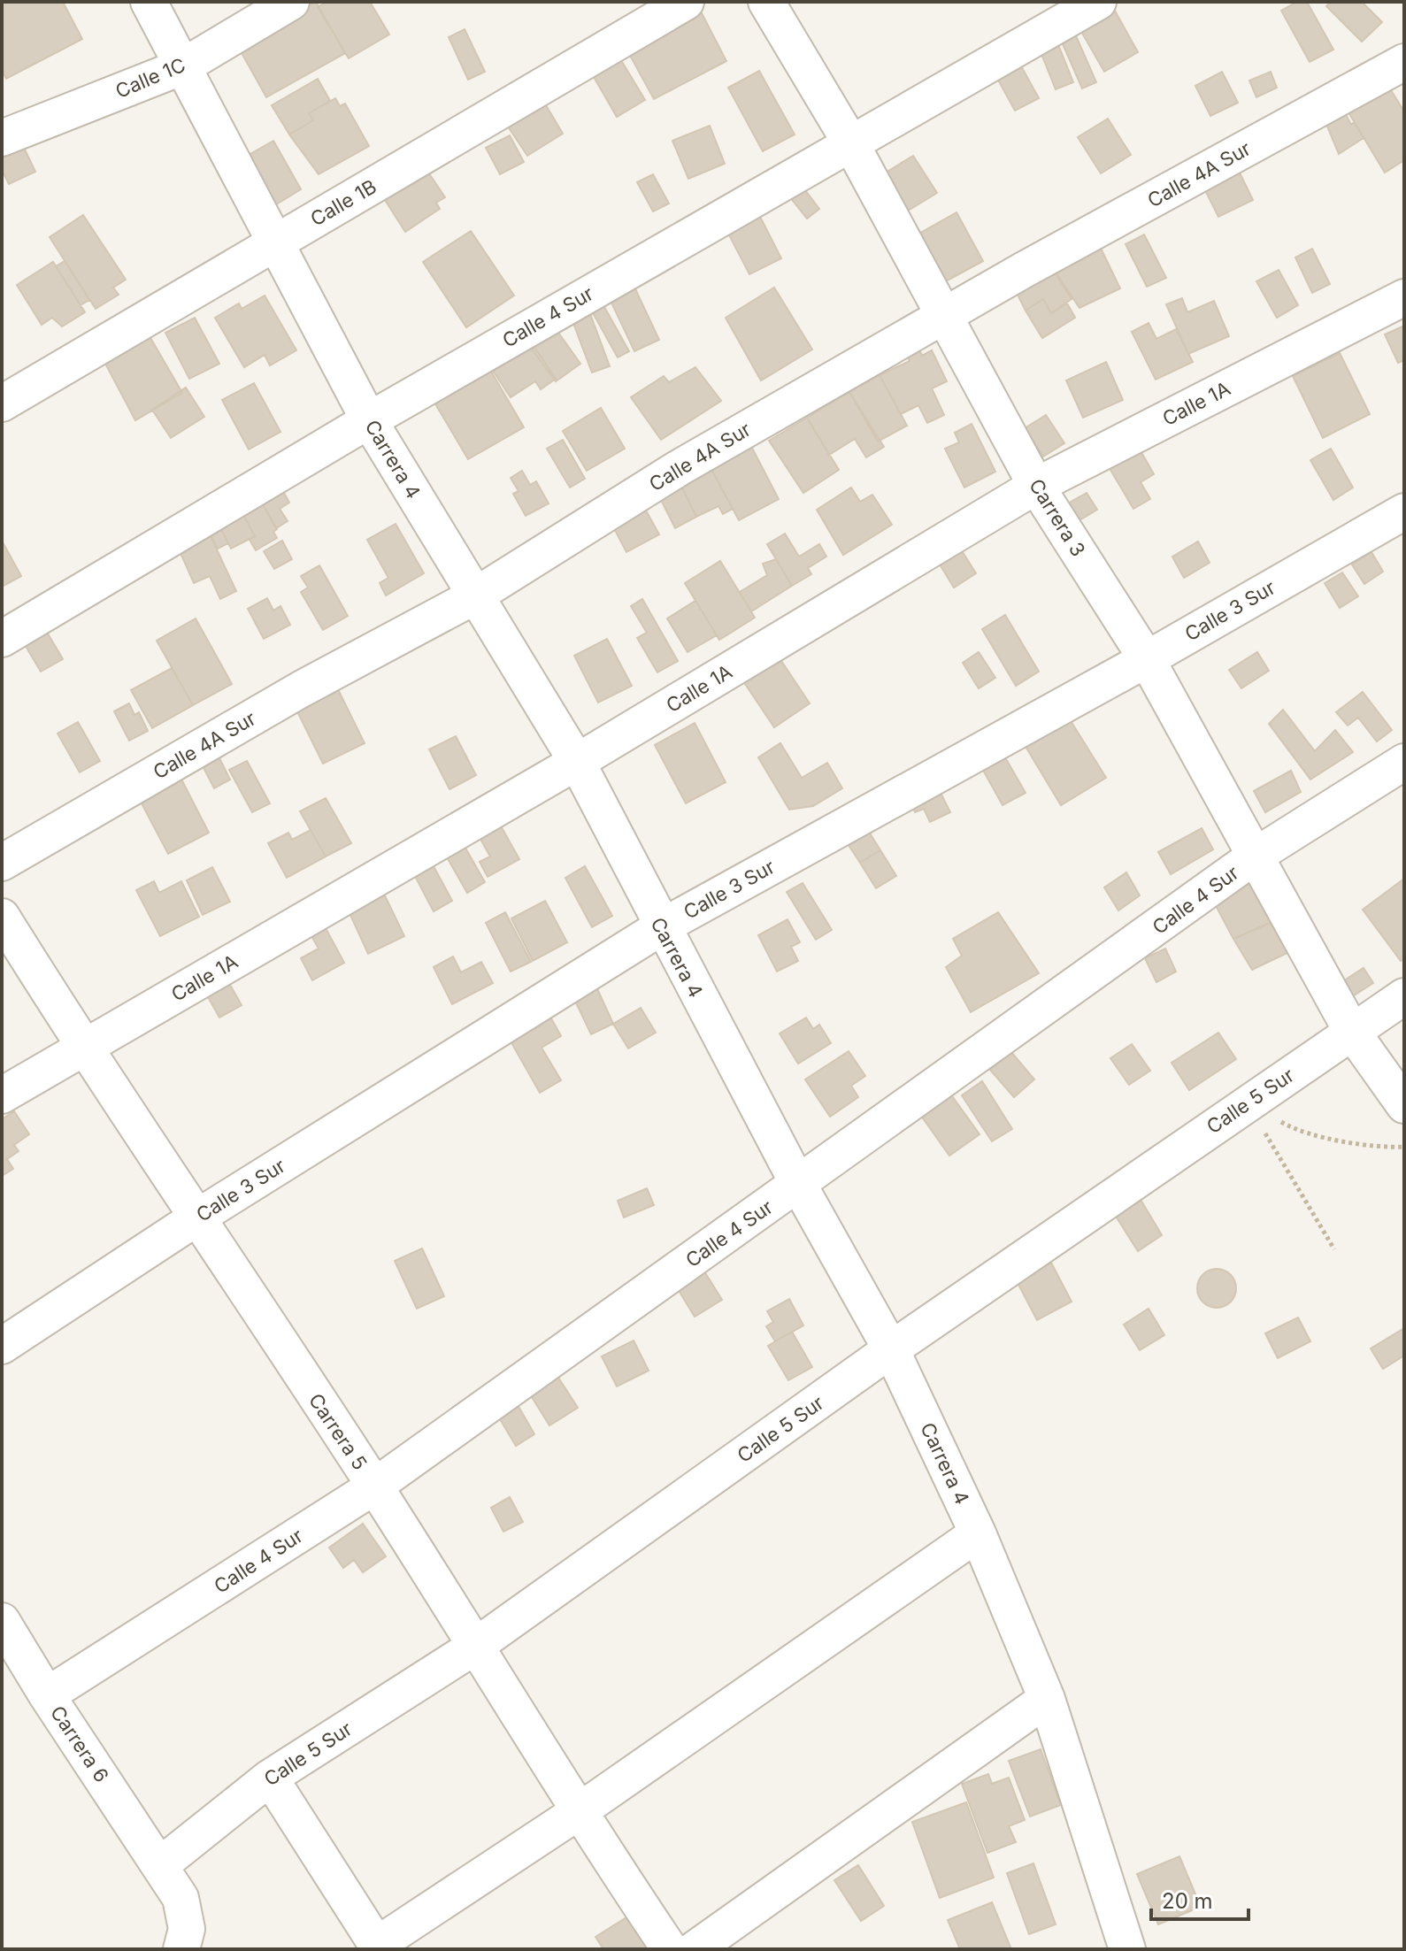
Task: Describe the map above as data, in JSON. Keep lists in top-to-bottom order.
{
  "streets": {
    "street": [
      "Calle 1C",
      "Calle 4A Sur",
      "Calle 1B",
      "Calle 4 Sur",
      "Calle 1A",
      "Carrera 4",
      "Carrera 3",
      "Calle 3 Sur",
      "Calle 5 Sur",
      "Carrera 5",
      "Carrera 6"
    ]
  },
  "crossings": [
    ["Calle 1C", "Carrera 4"],
    ["Calle 4A Sur", "Carrera 4"],
    ["Calle 4A Sur", "Carrera 3"],
    ["Calle 1B", "Carrera 4"],
    ["Calle 4 Sur", "Carrera 4"],
    ["Calle 4 Sur", "Carrera 3"],
    ["Calle 4 Sur", "Carrera 5"],
    ["Calle 4 Sur", "Carrera 6"],
    ["Calle 1A", "Carrera 4"],
    ["Calle 1A", "Carrera 3"],
    ["Calle 1A", "Carrera 5"],
    ["Carrera 4", "Calle 3 Sur"],
    ["Carrera 4", "Calle 5 Sur"],
    ["Carrera 3", "Calle 3 Sur"],
    ["Carrera 3", "Calle 5 Sur"],
    ["Calle 3 Sur", "Carrera 5"],
    ["Calle 5 Sur", "Carrera 5"],
    ["Calle 5 Sur", "Carrera 6"]
  ],
  "scale_bar": "20 m"
}
